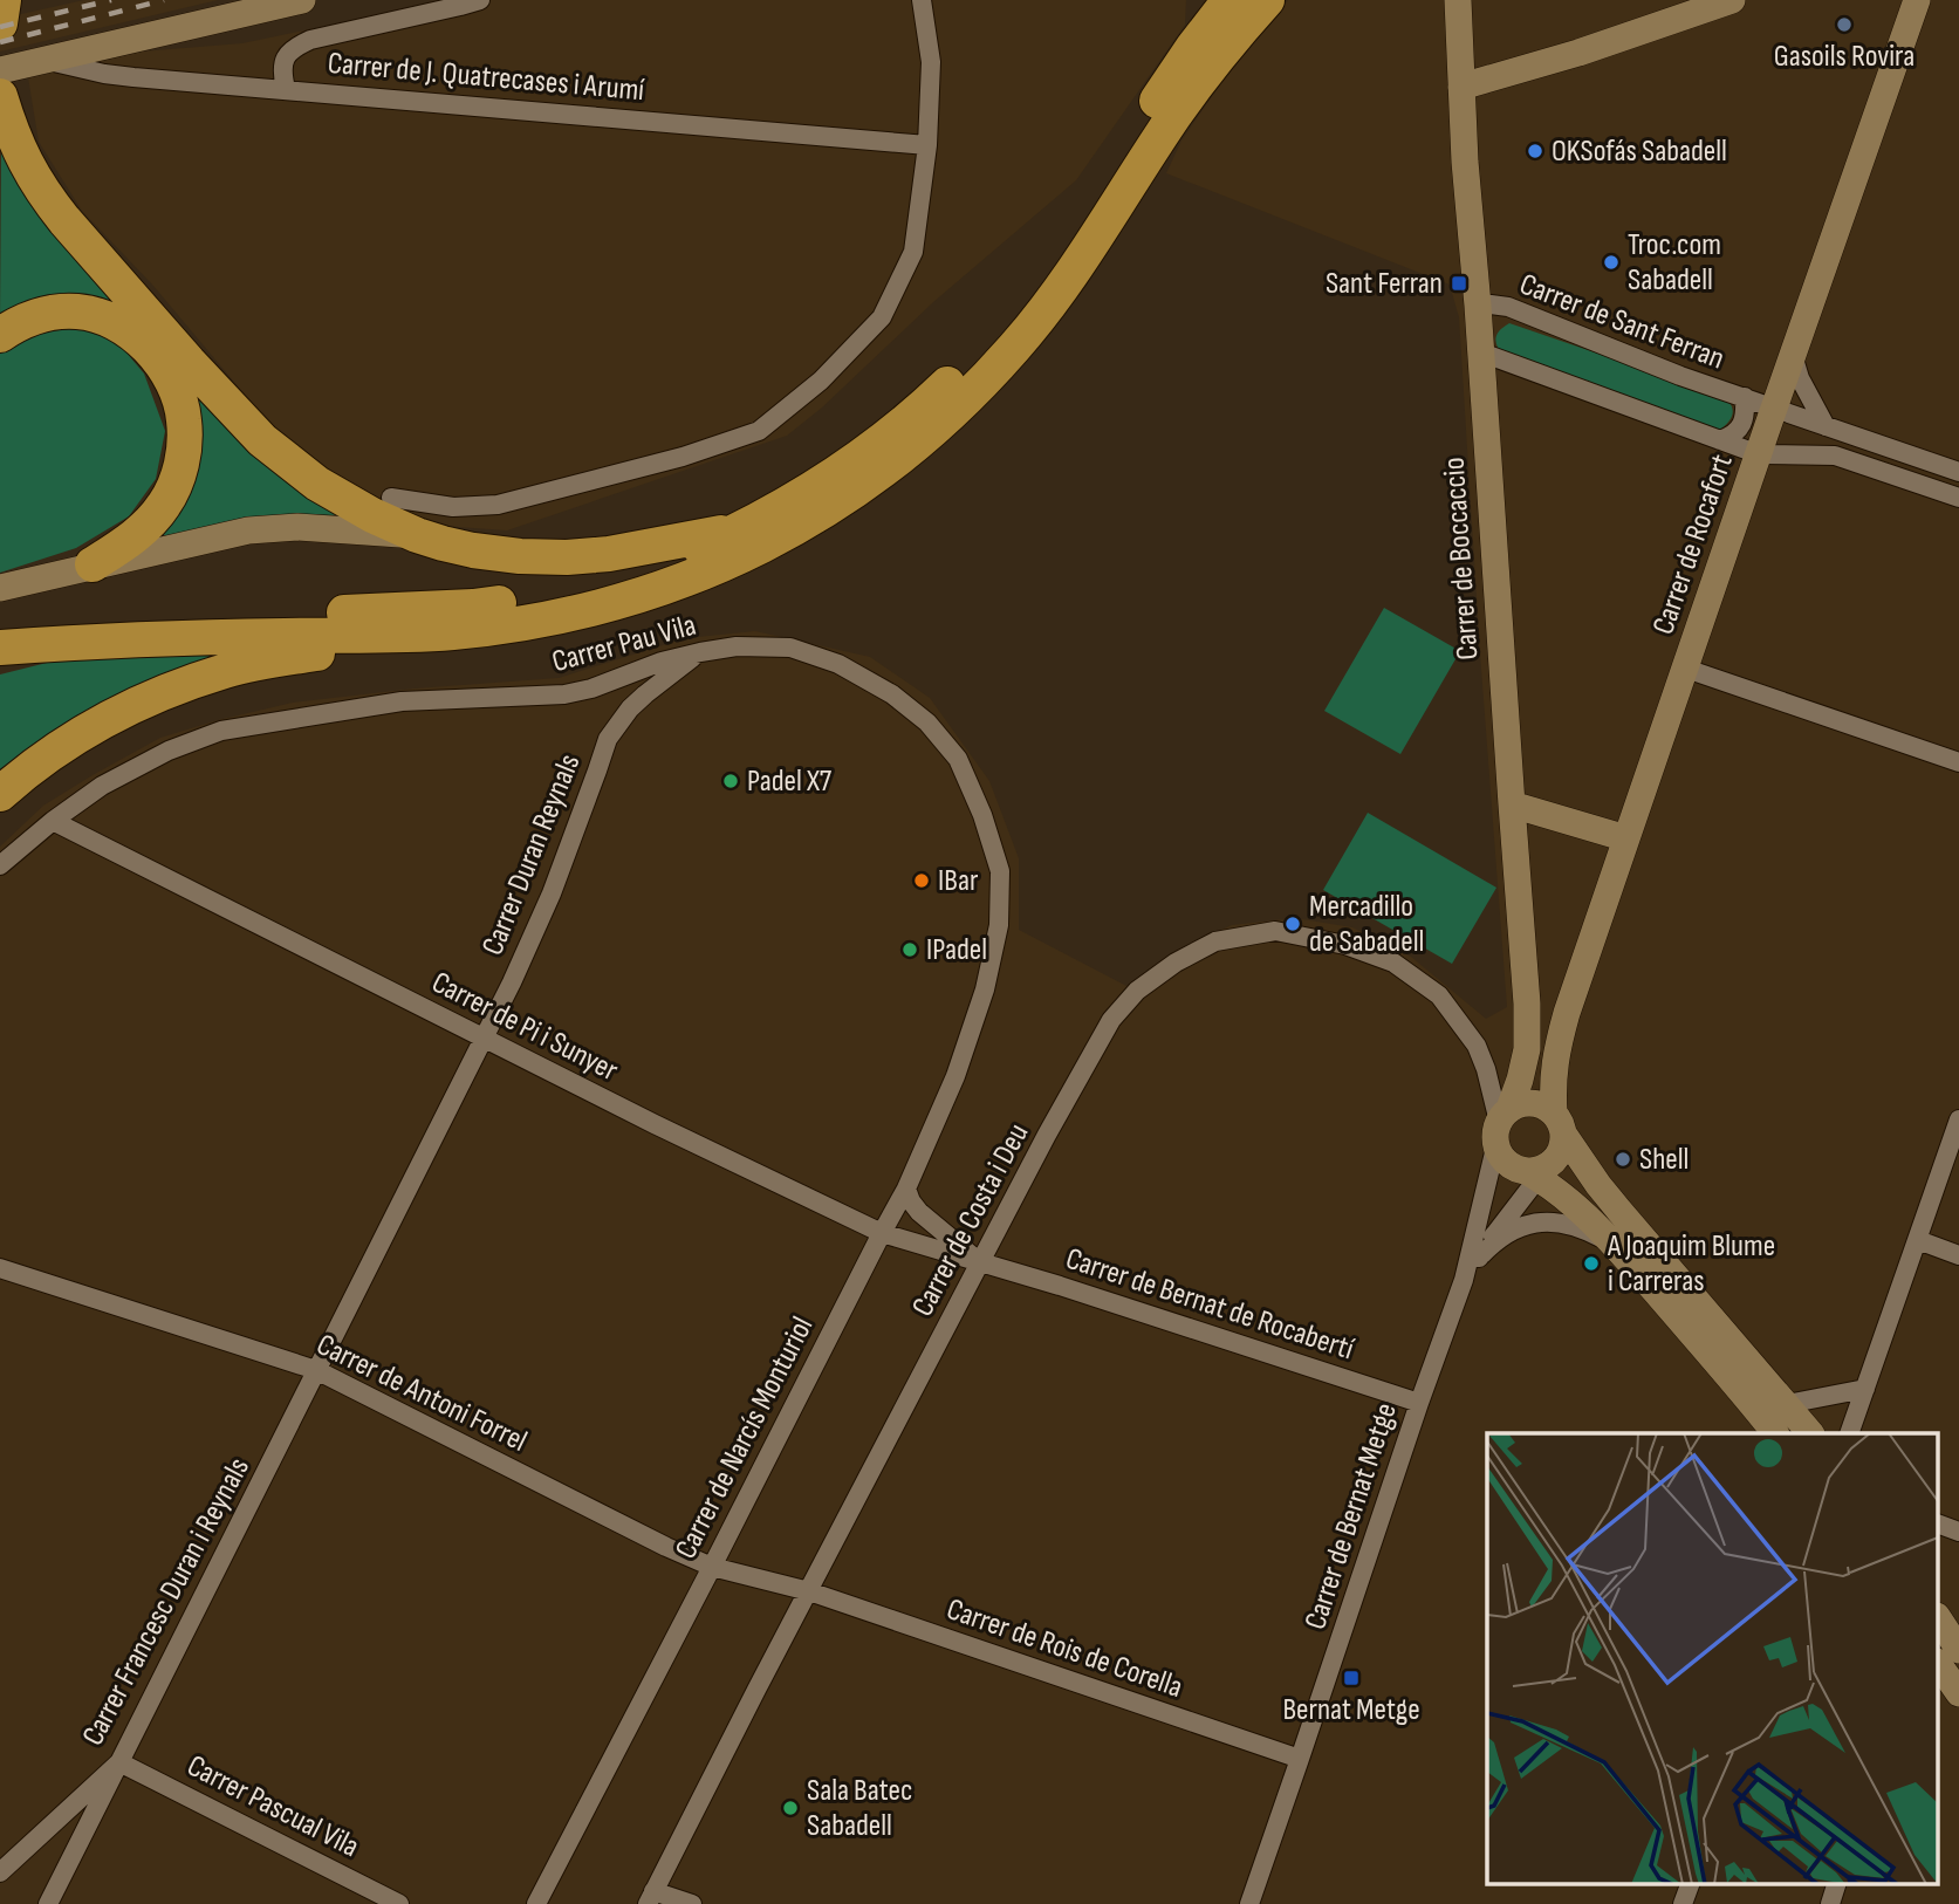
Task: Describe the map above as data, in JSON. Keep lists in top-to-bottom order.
{
  "streets": {
    "main road": ["Carrer de Rocafort", "Carrer de Boccaccio"],
    "street": [
      "Carrer de J. Quatrecases i Arumí",
      "Carrer de Sant Ferran",
      "Carrer Pau Vila",
      "Carrer Duran Reynals",
      "Carrer de Pi i Sunyer",
      "Carrer de Costa i Deu",
      "Carrer de Bernat de Rocabertí",
      "Carrer de Antoni Forrel",
      "Carrer de Narcís Monturiol",
      "Carrer de Bernat Metge",
      "Carrer Francesc Duran i Reynals",
      "Carrer de Rois de Corella",
      "Carrer Pascual Vila"
    ]
  },
  "crossings": [
    ["Carrer de Sant Ferran", "Carrer de Rocafort"],
    ["Carrer de Sant Ferran", "Carrer de Boccaccio"],
    ["Carrer de Rocafort", "Carrer de Boccaccio"],
    ["Carrer de Rocafort", "Carrer de Costa i Deu"],
    ["Carrer de Rocafort", "Carrer de Bernat Metge"],
    ["Carrer de Boccaccio", "Carrer de Costa i Deu"],
    ["Carrer de Boccaccio", "Carrer de Bernat Metge"],
    ["Carrer Pau Vila", "Carrer Duran Reynals"],
    ["Carrer Pau Vila", "Carrer de Pi i Sunyer"],
    ["Carrer Pau Vila", "Carrer de Narcís Monturiol"],
    ["Carrer Duran Reynals", "Carrer de Pi i Sunyer"],
    ["Carrer Duran Reynals", "Carrer de Antoni Forrel"],
    ["Carrer Duran Reynals", "Carrer Francesc Duran i Reynals"],
    ["Carrer de Pi i Sunyer", "Carrer de Costa i Deu"],
    ["Carrer de Pi i Sunyer", "Carrer de Bernat de Rocabertí"],
    ["Carrer de Pi i Sunyer", "Carrer de Narcís Monturiol"],
    ["Carrer de Costa i Deu", "Carrer de Bernat de Rocabertí"],
    ["Carrer de Costa i Deu", "Carrer de Antoni Forrel"],
    ["Carrer de Costa i Deu", "Carrer de Bernat Metge"],
    ["Carrer de Costa i Deu", "Carrer de Rois de Corella"],
    ["Carrer de Bernat de Rocabertí", "Carrer de Bernat Metge"],
    ["Carrer de Antoni Forrel", "Carrer de Narcís Monturiol"],
    ["Carrer de Antoni Forrel", "Carrer Francesc Duran i Reynals"],
    ["Carrer de Antoni Forrel", "Carrer de Rois de Corella"],
    ["Carrer de Bernat Metge", "Carrer de Rois de Corella"],
    ["Carrer Francesc Duran i Reynals", "Carrer Pascual Vila"]
  ],
  "places": {
    "other": [
      "Gasoils Rovira",
      "OKSofás Sabadell",
      "Troc.com Sabadell",
      "Padel X7",
      "IBar",
      "Mercadillo de Sabadell",
      "IPadel",
      "Shell",
      "A Joaquim Blume i Carreras",
      "Sala Batec Sabadell"
    ],
    "transit": ["Sant Ferran", "Bernat Metge"]
  }
}
